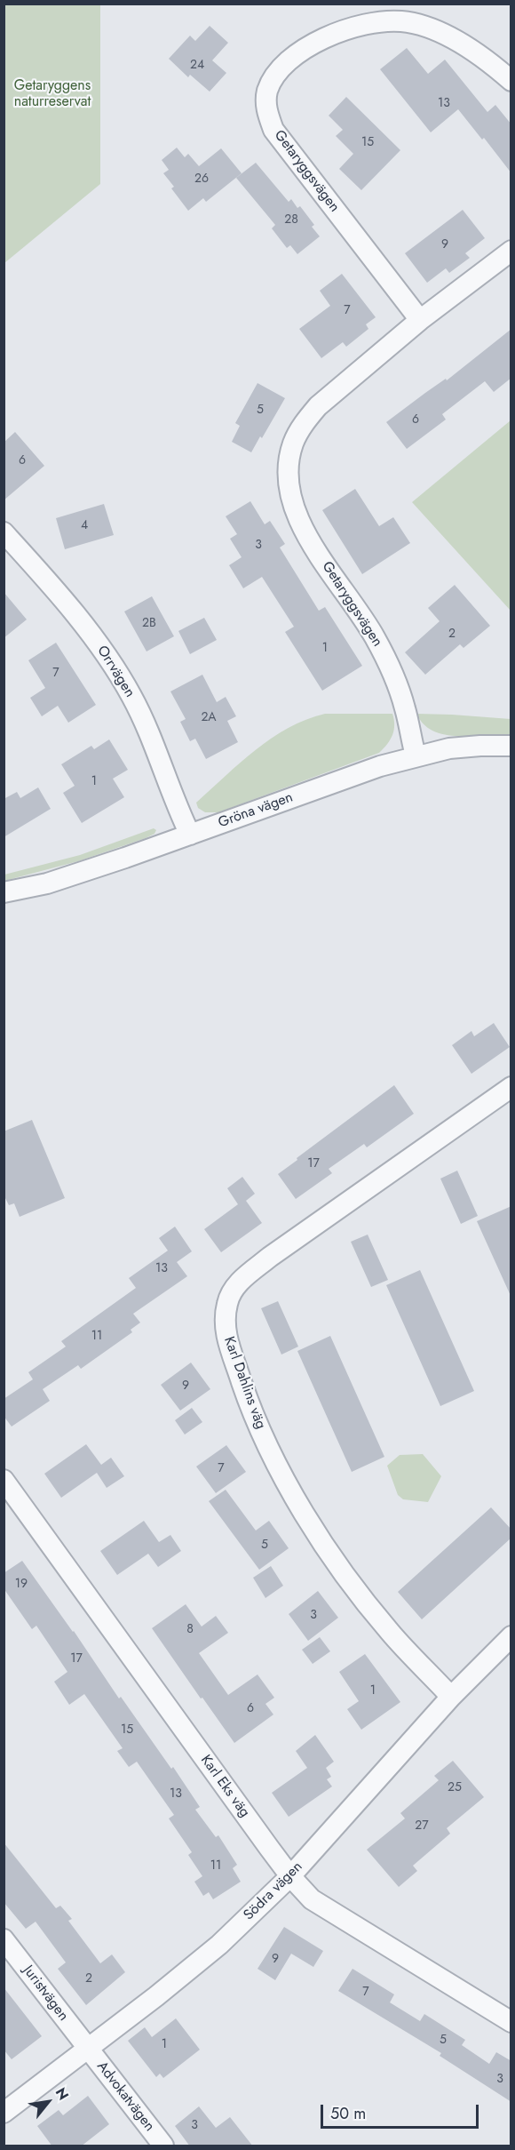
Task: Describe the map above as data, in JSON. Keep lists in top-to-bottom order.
{
  "streets": {
    "street": [
      "Getaryggsvägen",
      "Orrvägen",
      "Gröna vägen",
      "Karl Dahlins väg",
      "Karl Eks väg",
      "Södra vägen",
      "Juristvägen",
      "Advokatvägen"
    ]
  },
  "crossings": [
    ["Getaryggsvägen", "Gröna vägen"],
    ["Orrvägen", "Gröna vägen"],
    ["Karl Dahlins väg", "Södra vägen"],
    ["Karl Eks väg", "Södra vägen"],
    ["Södra vägen", "Juristvägen"],
    ["Södra vägen", "Advokatvägen"],
    ["Juristvägen", "Advokatvägen"]
  ],
  "parks": ["Getaryggens naturreservat"],
  "house_numbers": [
    "24",
    "13",
    "15",
    "26",
    "28",
    "9",
    "7",
    "5",
    "6",
    "6",
    "4",
    "3",
    "2B",
    "2",
    "1",
    "7",
    "2A",
    "1",
    "17",
    "13",
    "11",
    "9",
    "7",
    "5",
    "19",
    "3",
    "8",
    "17",
    "1",
    "6",
    "15",
    "25",
    "13",
    "27",
    "11",
    "9",
    "2",
    "7",
    "5",
    "1",
    "3",
    "3"
  ],
  "scale_bar": "50 m",
  "north": "top right"
}
